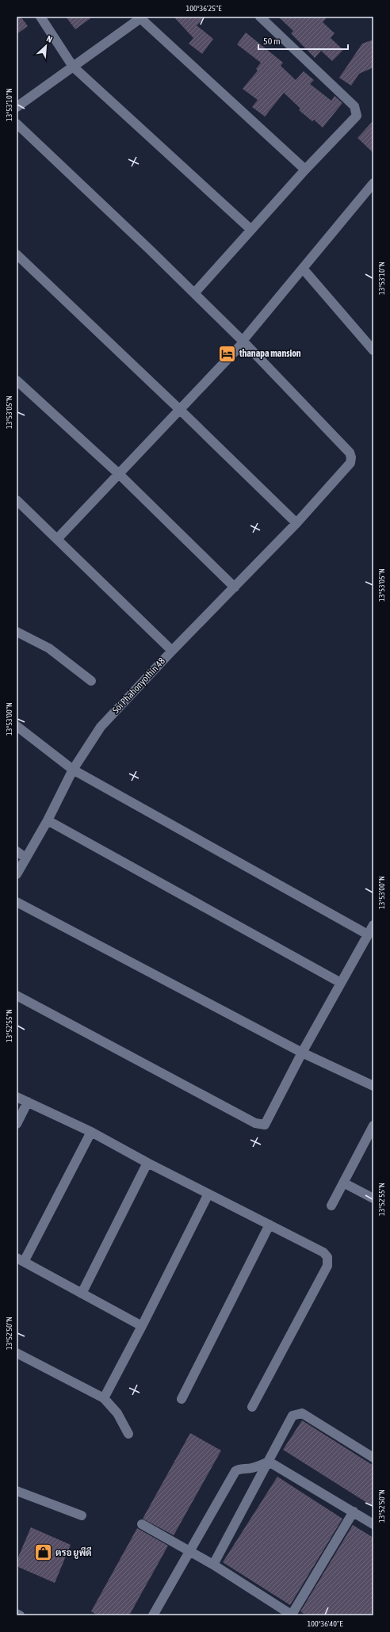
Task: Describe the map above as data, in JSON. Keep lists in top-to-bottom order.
{
  "streets": {
    "street": ["Soi Phahonyothin 48"]
  },
  "places": {
    "hotel": ["thanapa mansion"],
    "shop": ["ตรอ ยูพีดี"]
  },
  "scale_bar": "50 m",
  "north": "top right",
  "coordinates": [
    "100°36'25\"E",
    "13°53'10\"N",
    "13°53'05\"N",
    "13°53'00\"N",
    "13°52'55\"N",
    "13°52'50\"N",
    "100°36'40\"E"
  ]
}
